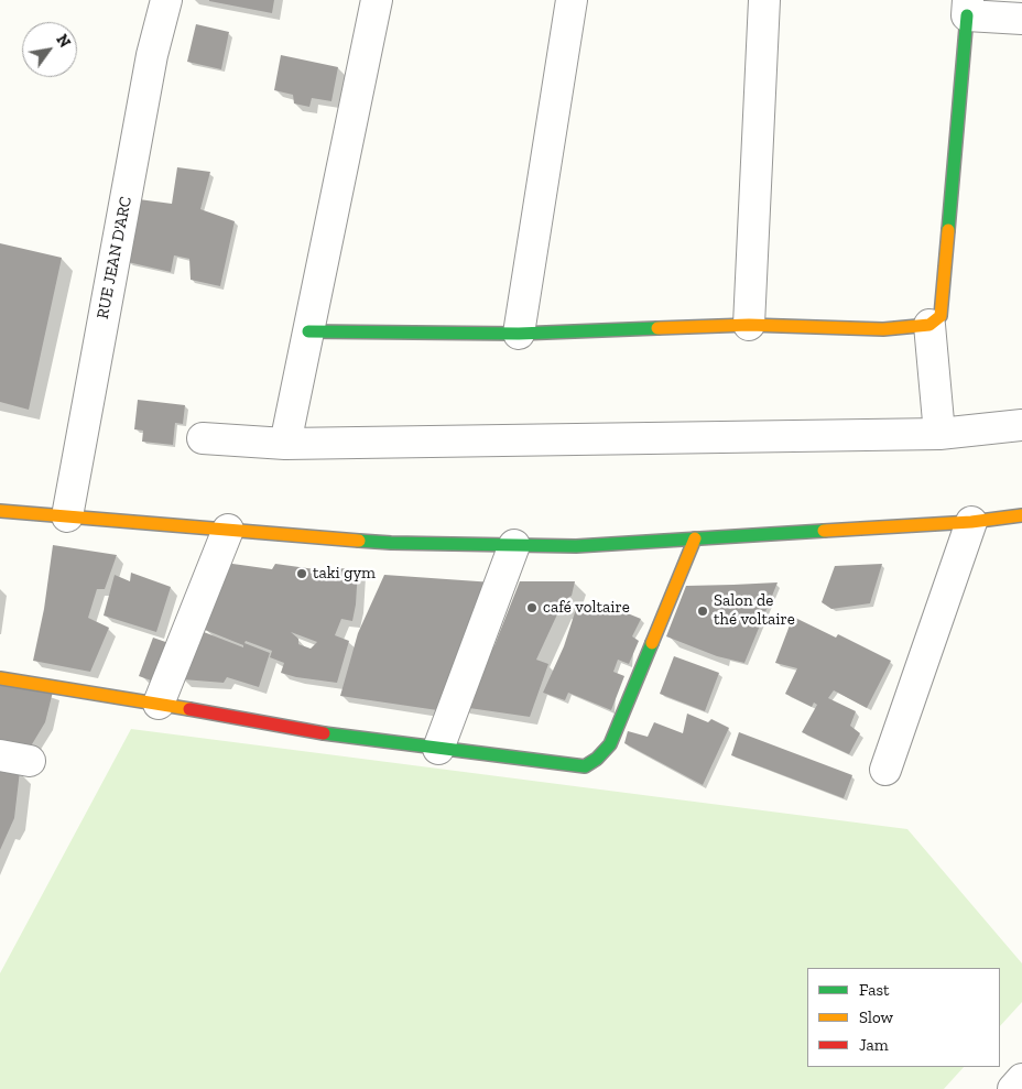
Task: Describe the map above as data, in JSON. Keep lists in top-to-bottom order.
{
  "streets": {
    "street": ["RUE JEAN D'ARC"]
  },
  "places": ["taki gym", "café voltaire", "Salon de thé voltaire"],
  "legend": ["Fast", "Slow", "Jam"],
  "north": "top right"
}
